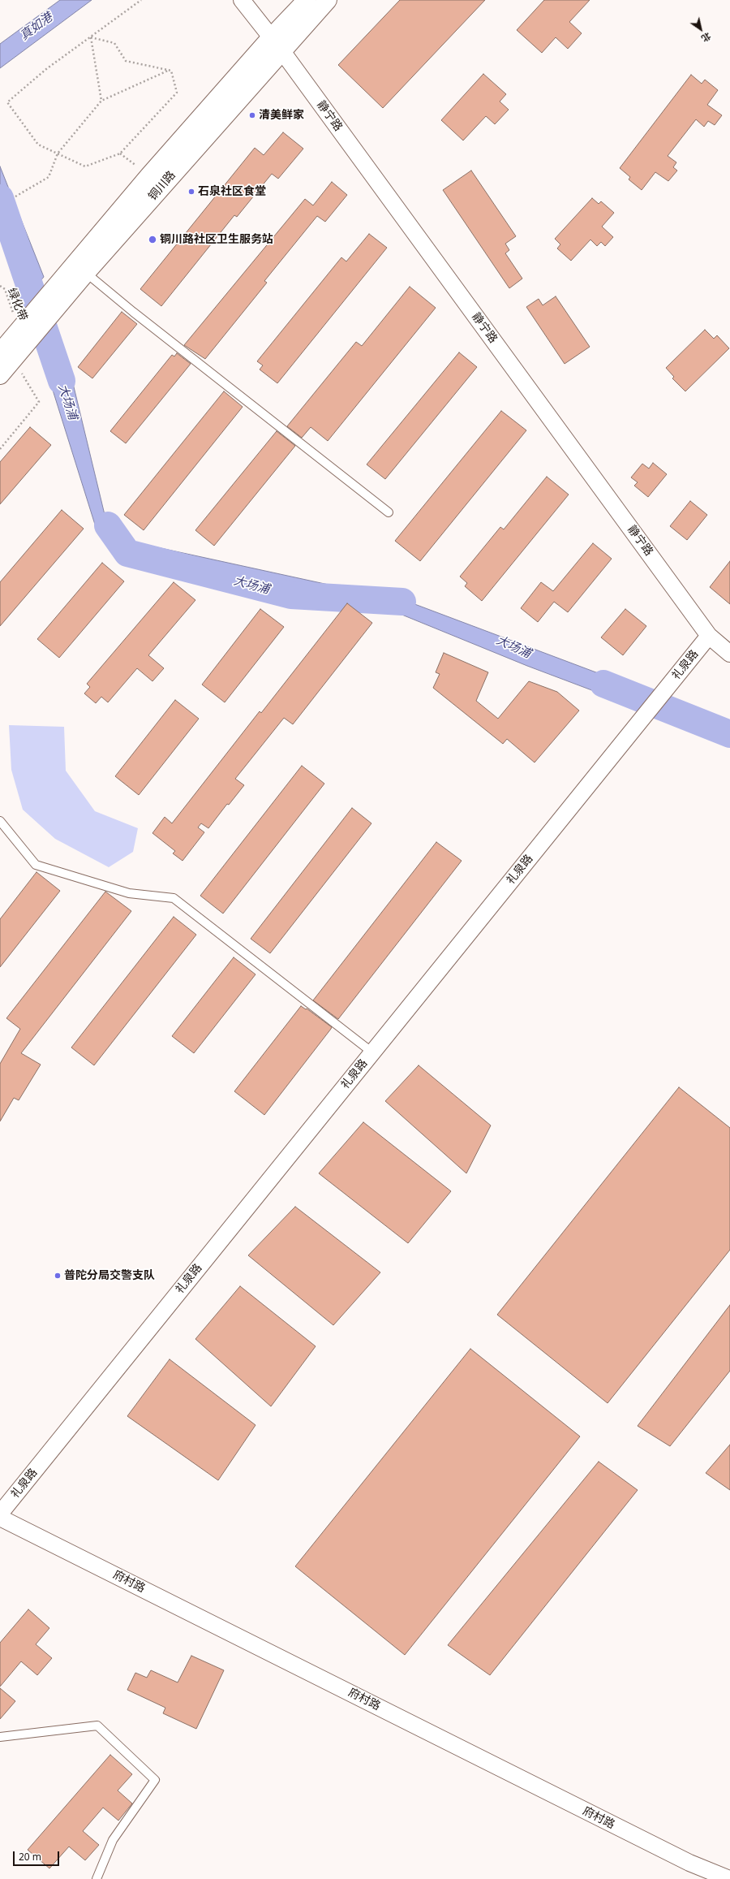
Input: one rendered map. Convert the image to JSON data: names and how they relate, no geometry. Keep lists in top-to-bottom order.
{
  "streets": {
    "main road": ["铜川路"],
    "street": ["静宁路", "礼泉路", "府村路"],
    "path": ["绿化带"]
  },
  "crossings": [
    ["静宁路", "铜川路"],
    ["静宁路", "礼泉路"],
    ["铜川路", "绿化带"]
  ],
  "water": ["真如港", "大场浦"],
  "places": [
    "清美鲜家",
    "石泉社区食堂",
    "铜川路社区卫生服务站",
    "普陀分局交警支队"
  ],
  "scale_bar": "20 m",
  "north": "bottom right"
}
